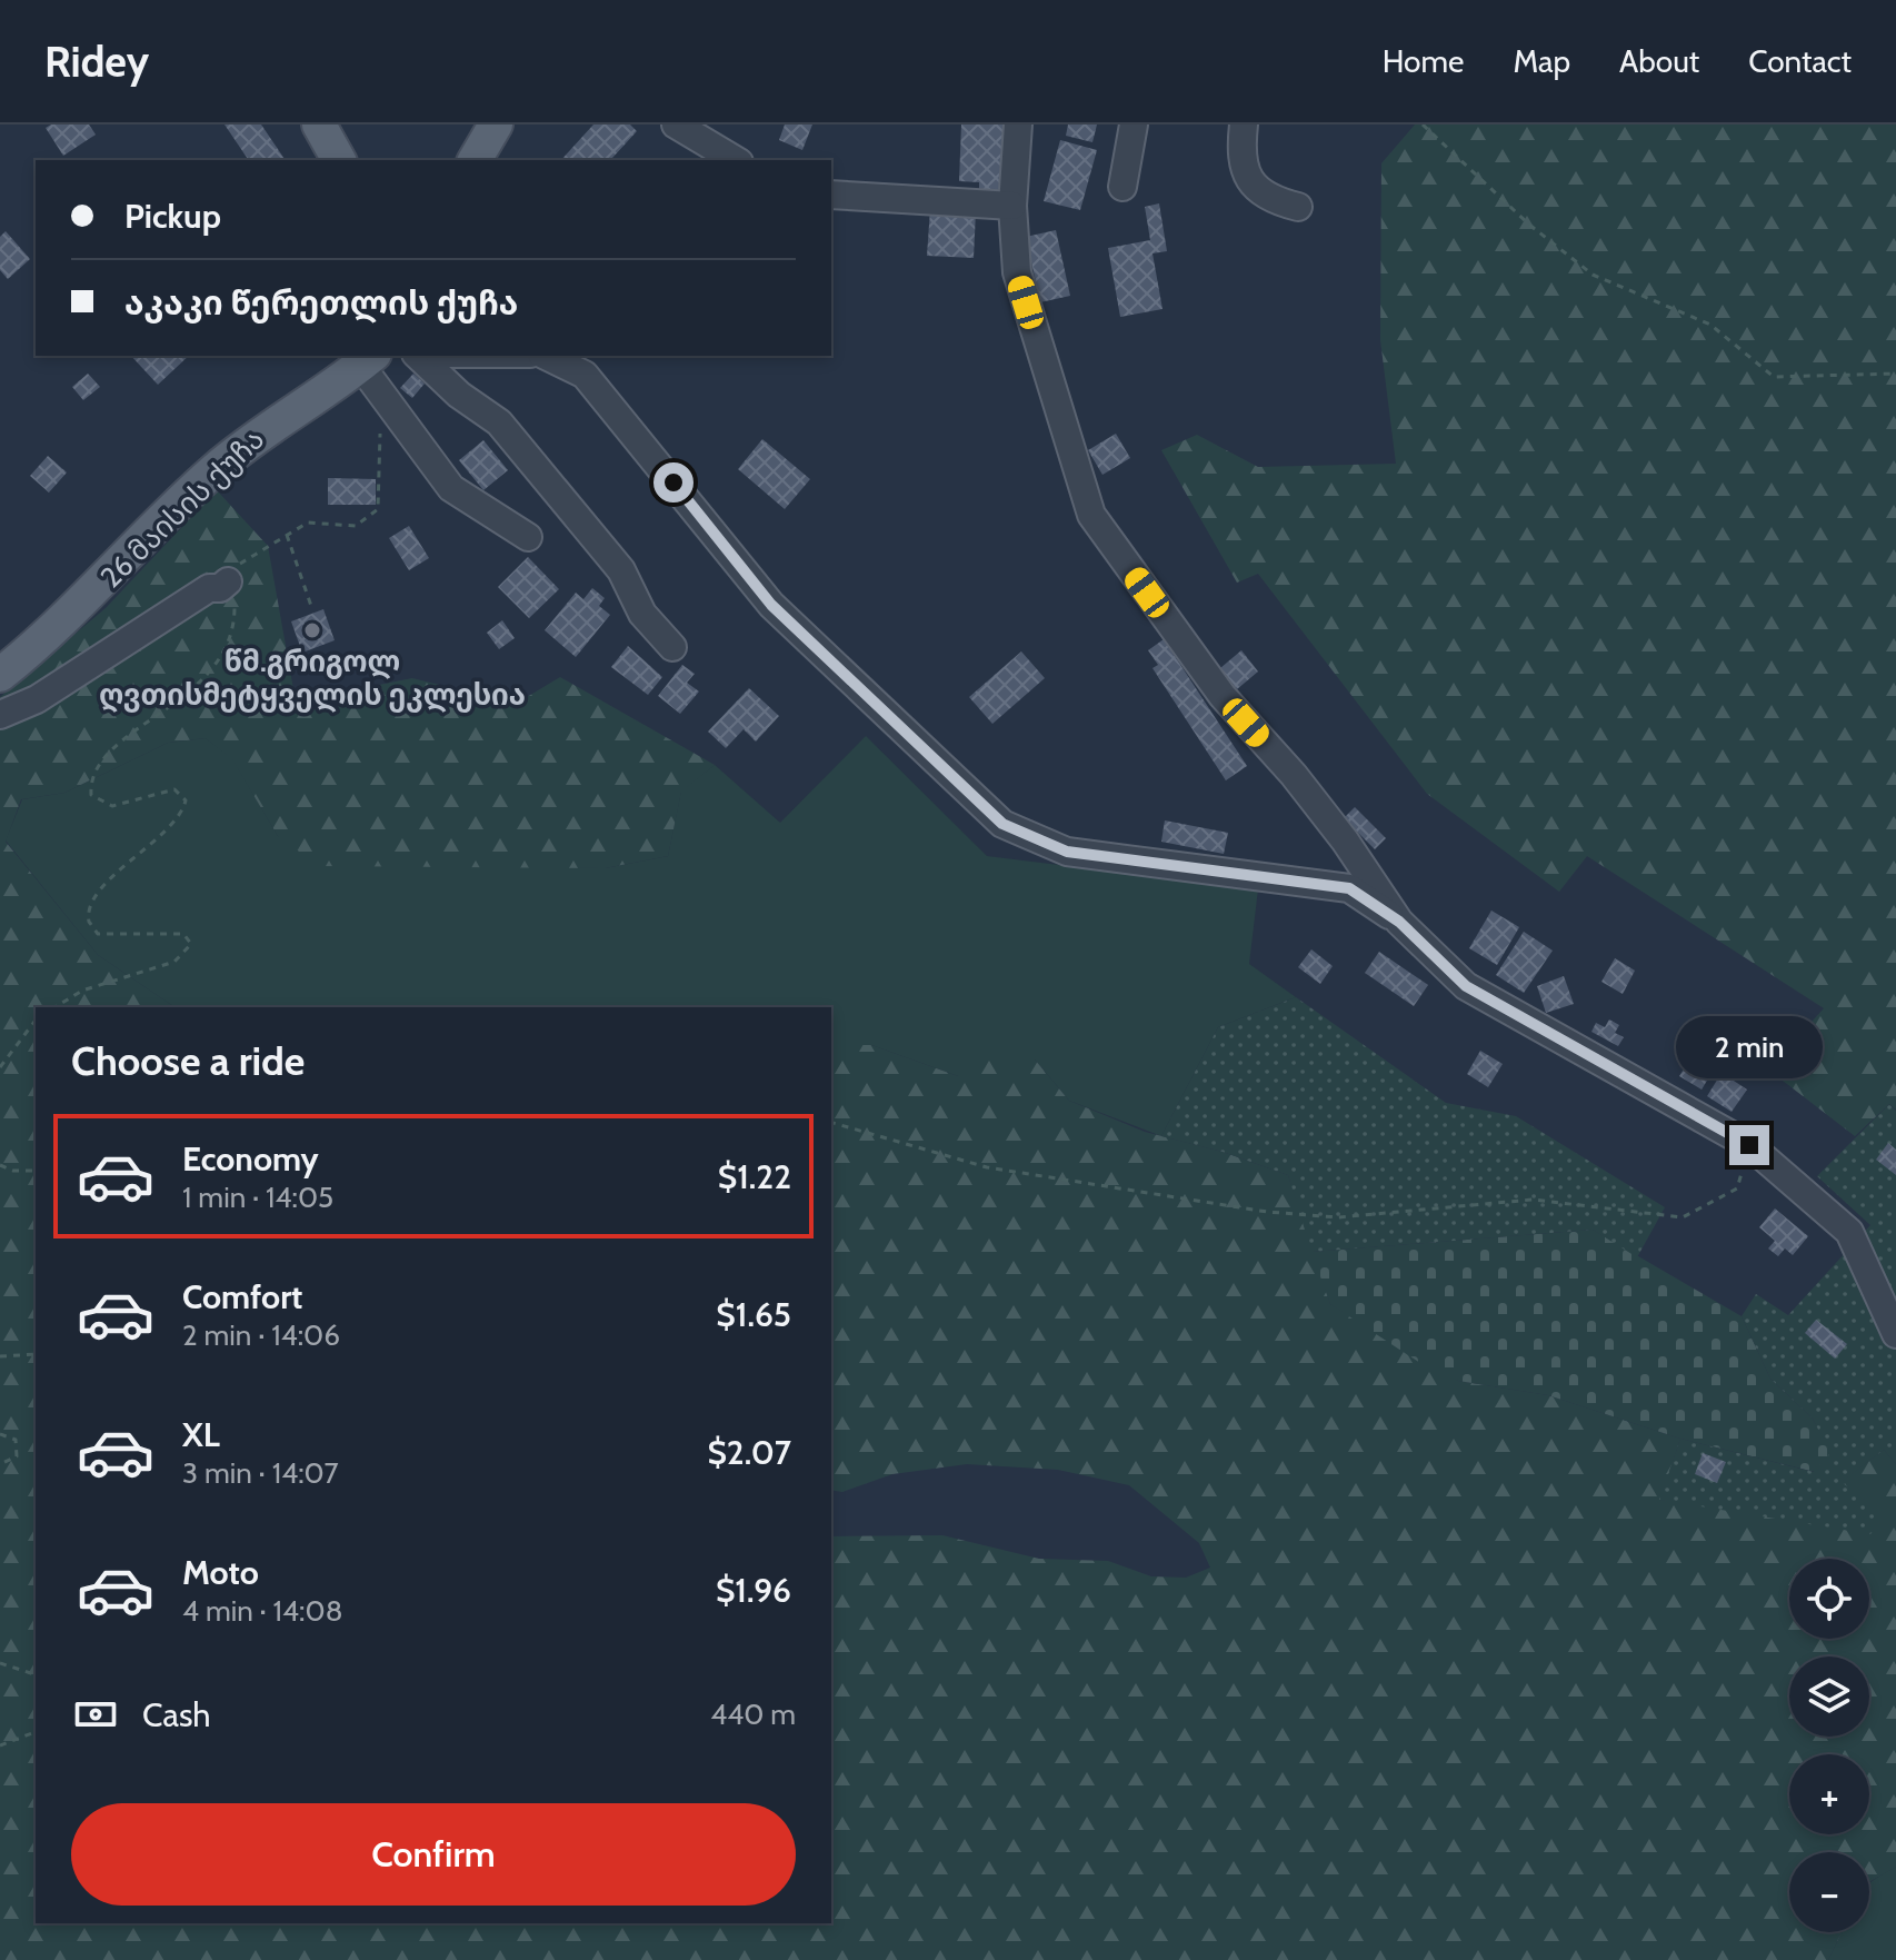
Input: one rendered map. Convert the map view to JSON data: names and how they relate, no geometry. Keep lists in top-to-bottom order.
{
  "streets": {
    "main road": ["26 მაისის ქუჩა"]
  },
  "places": ["წმ.გრიგოლ ღვთისმეტყველის ეკლესია"],
  "page": {
    "header": "Ridey",
    "nav": [
      "Home",
      "Map",
      "About",
      "Contact"
    ],
    "banner": ["Pickup", "აკაკი წერეთლის ქუჩა"],
    "heading": "Choose a ride",
    "bubble": "2 min",
    "list": [
      {
        "name": "Economy",
        "note": "1 min · 14:05",
        "value": "$1.22"
      },
      {
        "name": "Comfort",
        "note": "2 min · 14:06",
        "value": "$1.65"
      },
      {
        "name": "XL",
        "note": "3 min · 14:07",
        "value": "$2.07"
      },
      {
        "name": "Moto",
        "note": "4 min · 14:08",
        "value": "$1.96"
      }
    ],
    "map_buttons": ["+", "−"],
    "pay": ["Cash", "440 m"],
    "buttons": "Confirm"
  }
}
